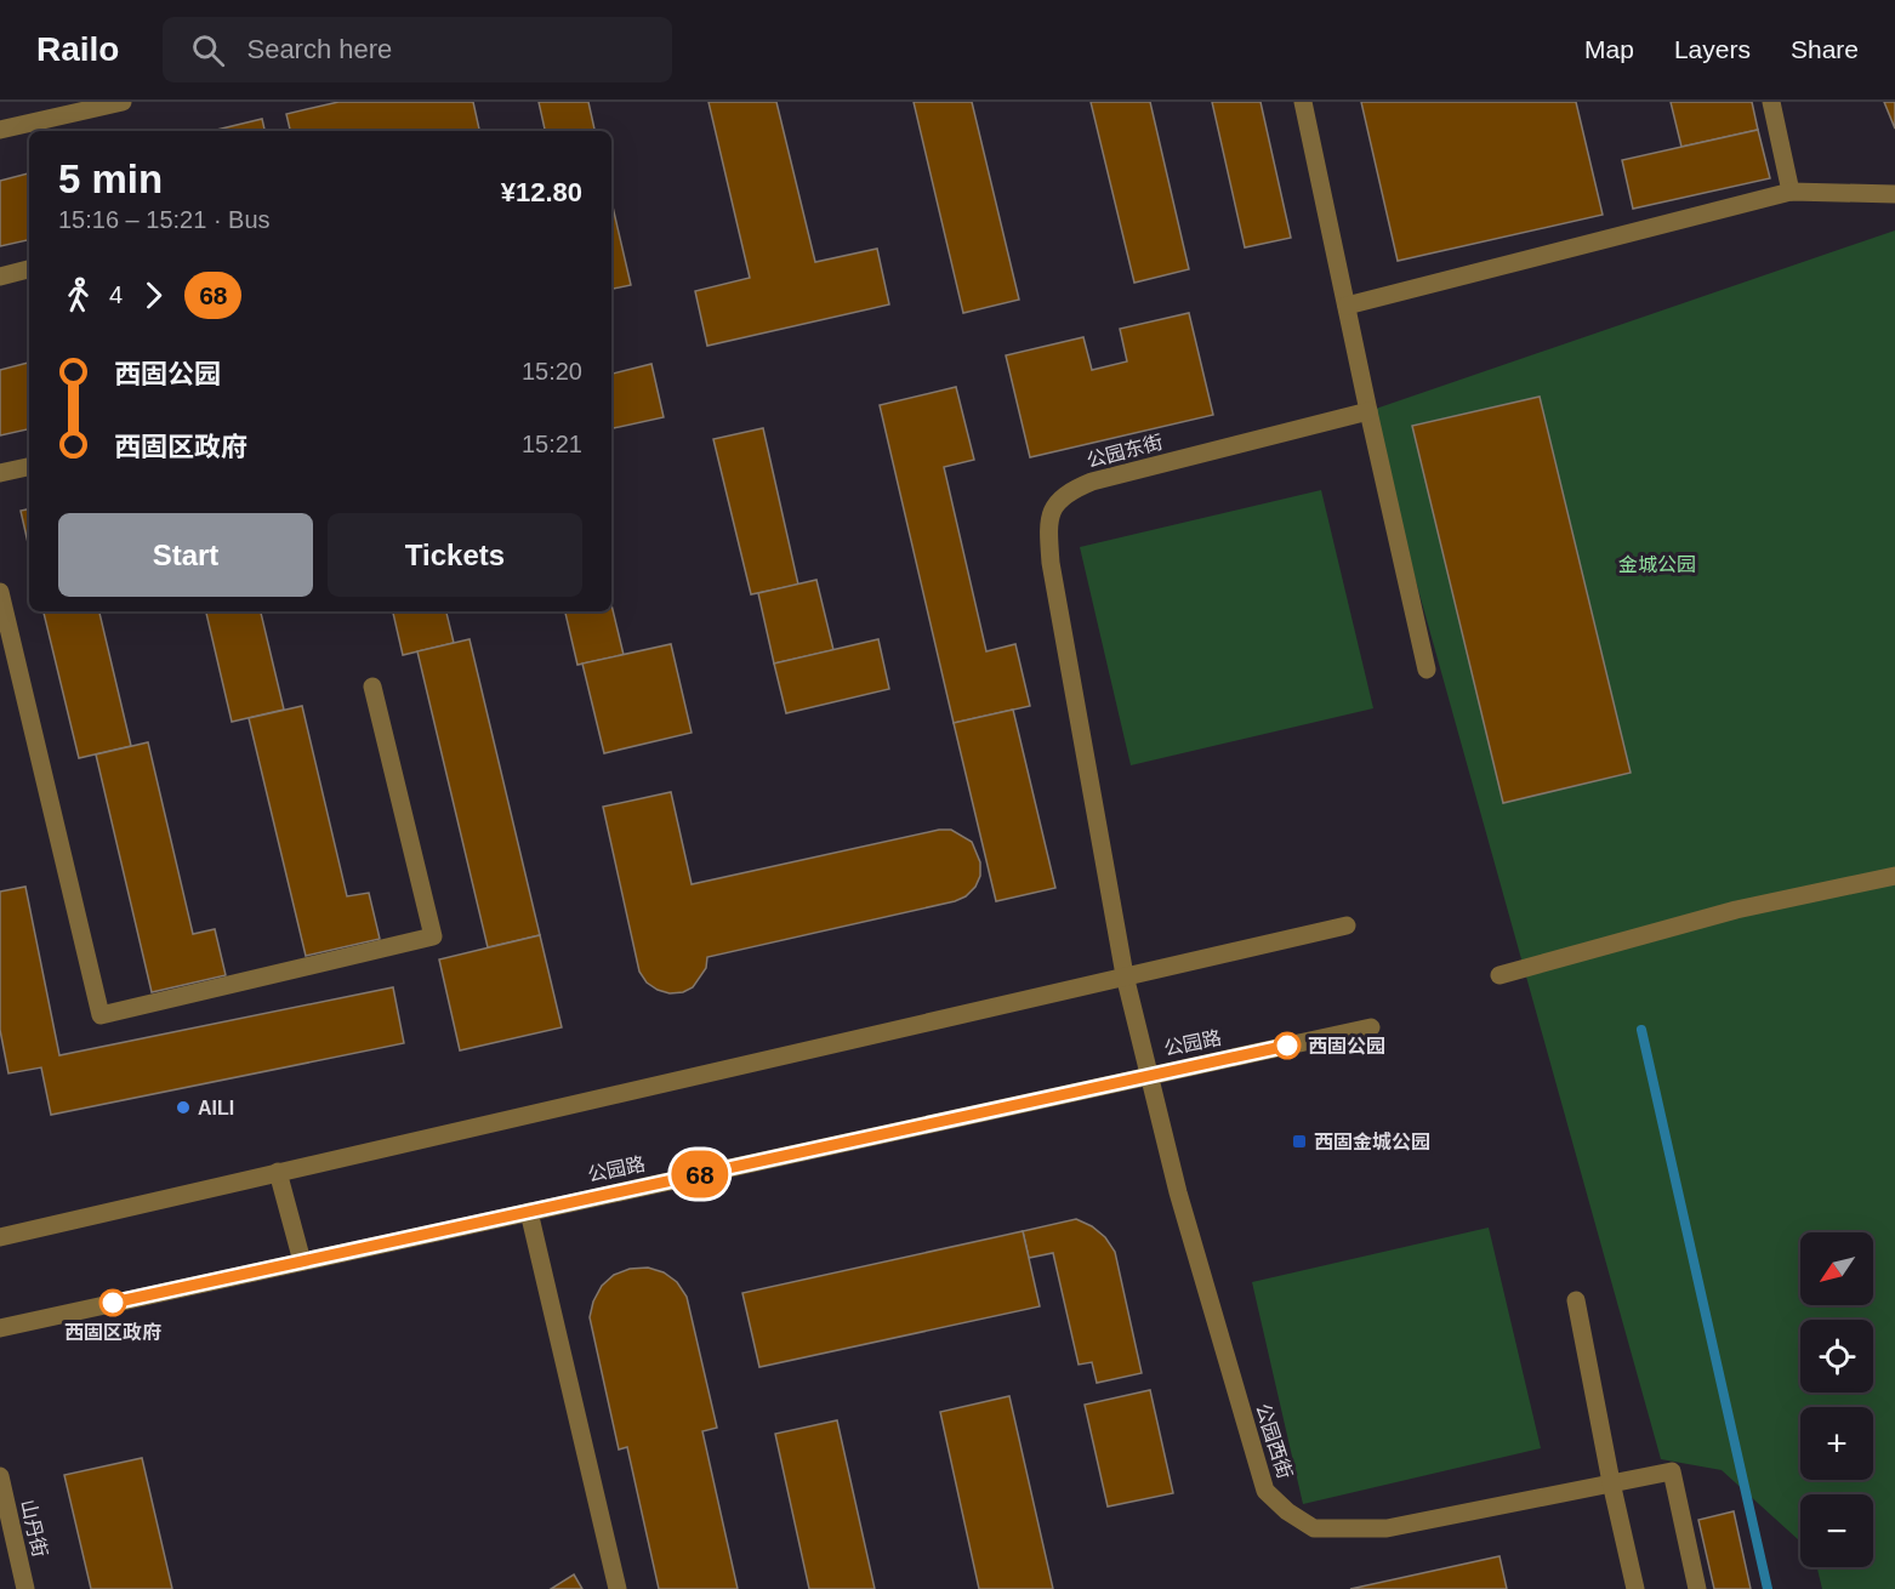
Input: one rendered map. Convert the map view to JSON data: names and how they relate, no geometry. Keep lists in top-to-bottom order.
{
  "streets": {
    "street": [
      "公园东街",
      "公园路",
      "公园西街",
      "山丹街"
    ]
  },
  "crossings": [
    ["公园东街", "公园西街"],
    ["公园路", "公园西街"]
  ],
  "parks": ["金城公园"],
  "places": {
    "other": ["西固公园", "AILI", "西固区政府"],
    "transit": ["西固金城公园"]
  },
  "lines": ["bus line 68"],
  "north": "bottom left",
  "page": {
    "header": "Railo",
    "search": "Search here",
    "nav": ["Map", "Layers", "Share"],
    "on_map": "68",
    "heading": ["5 min", "15:16 – 15:21 · Bus", "¥12.80"],
    "legs": ["4", "68"],
    "list": [
      {
        "name": "西固公园",
        "value": "15:20"
      },
      {
        "name": "西固区政府",
        "value": "15:21"
      }
    ],
    "buttons": ["Start", "Tickets"],
    "map_buttons": ["+", "−"]
  }
}
